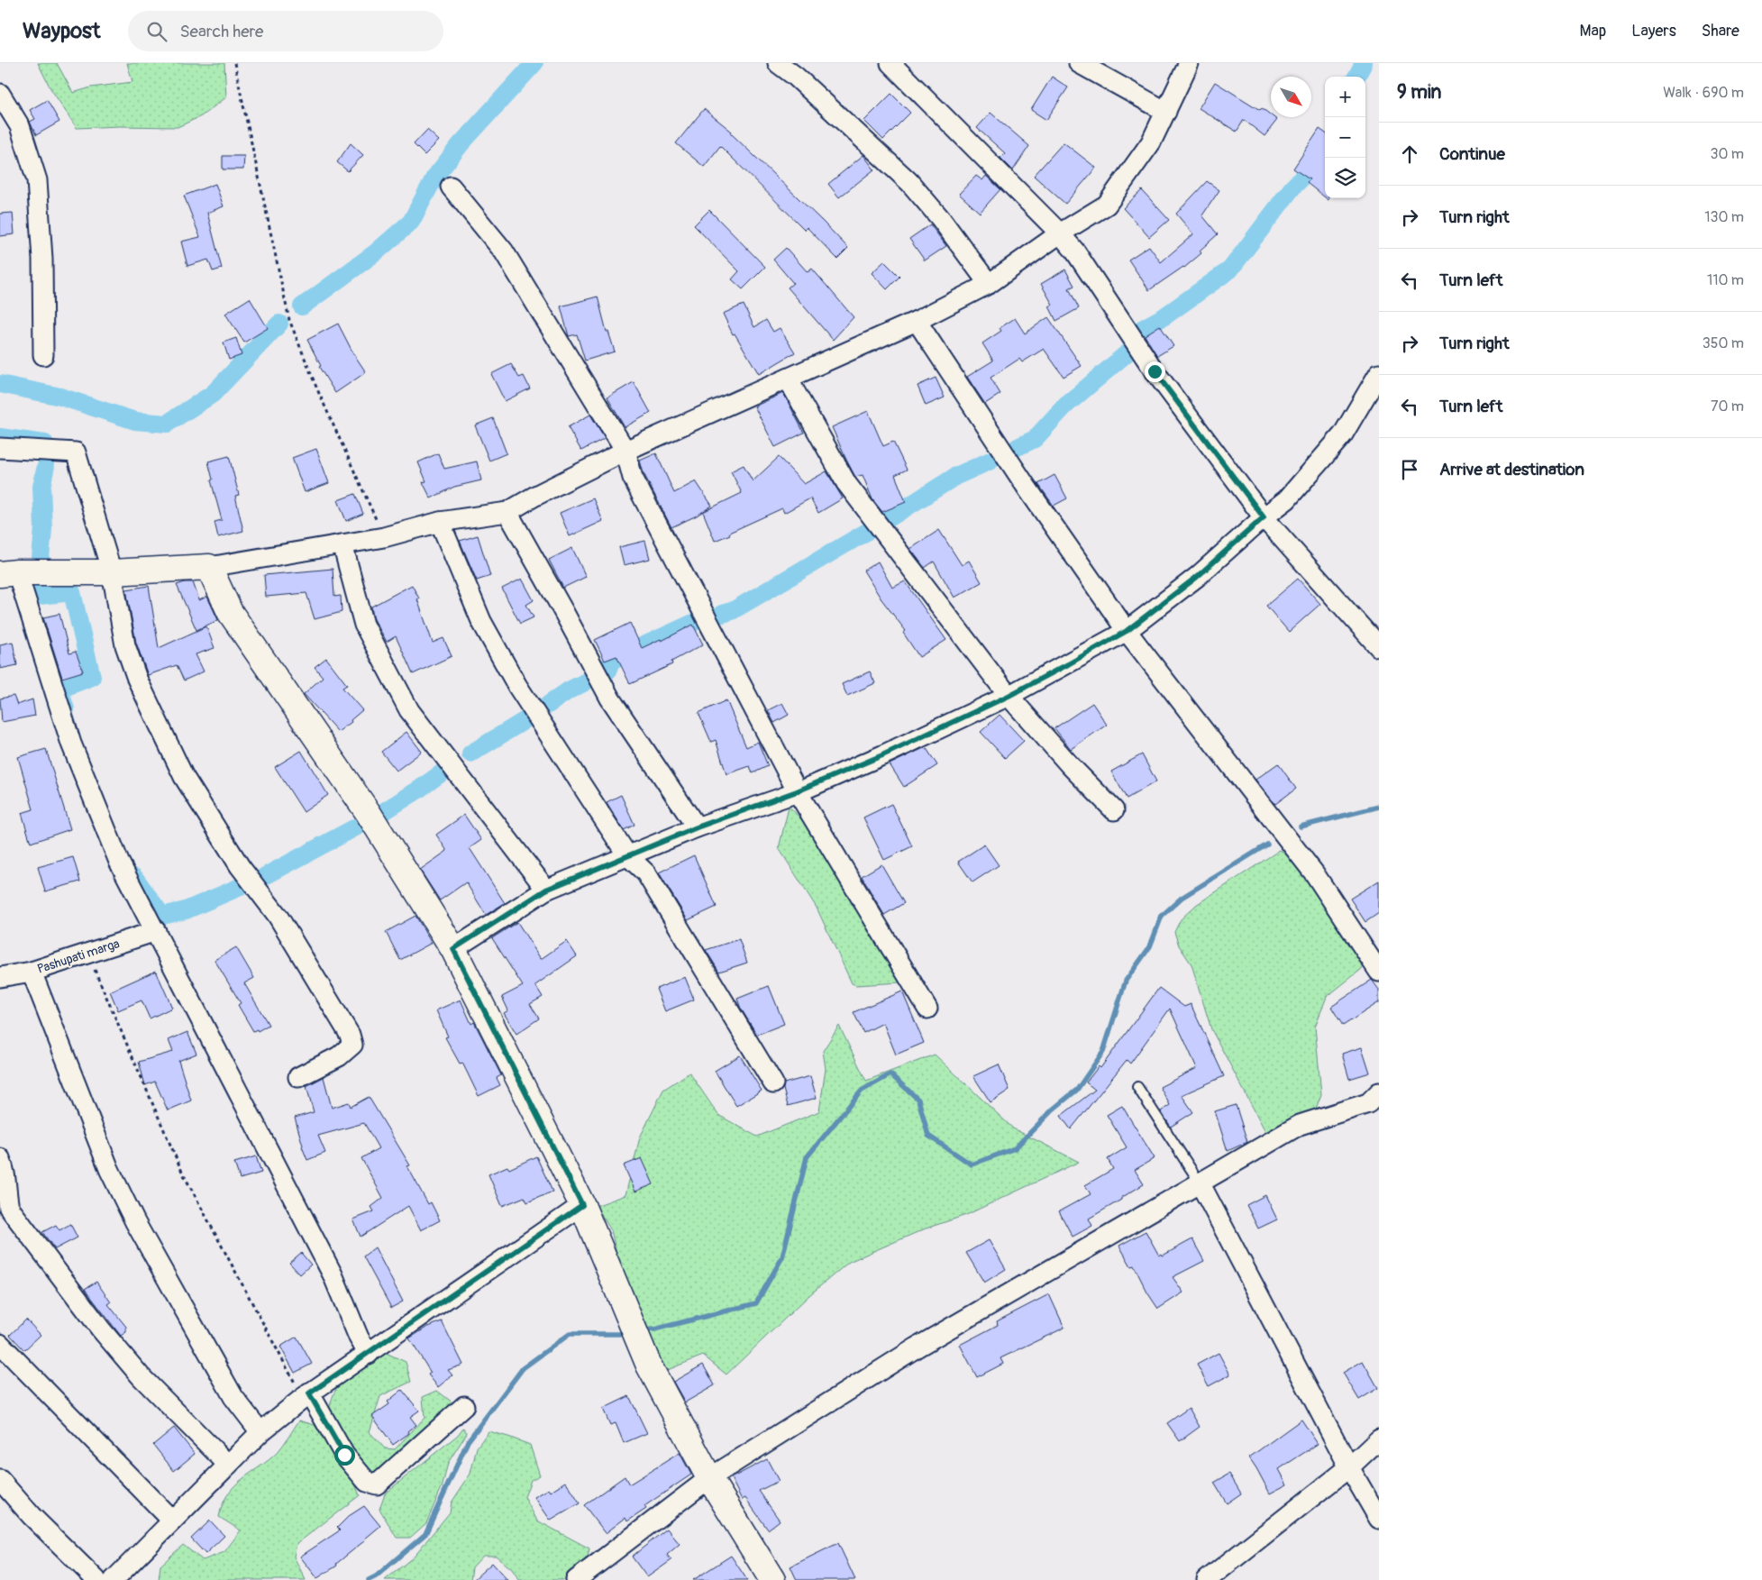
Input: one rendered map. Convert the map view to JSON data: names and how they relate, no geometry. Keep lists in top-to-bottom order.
{
  "streets": {
    "street": ["Pashupati marga"]
  },
  "north": "bottom right",
  "page": {
    "header": "Waypost",
    "search": "Search here",
    "nav": ["Map", "Layers", "Share"],
    "heading": ["9 min", "Walk · 690 m"],
    "map_buttons": ["+", "−"],
    "list": [
      ["Continue", "30 m"],
      ["Turn right", "130 m"],
      ["Turn left", "110 m"],
      ["Turn right", "350 m"],
      ["Turn left", "70 m"],
      "Arrive at destination"
    ]
  }
}
